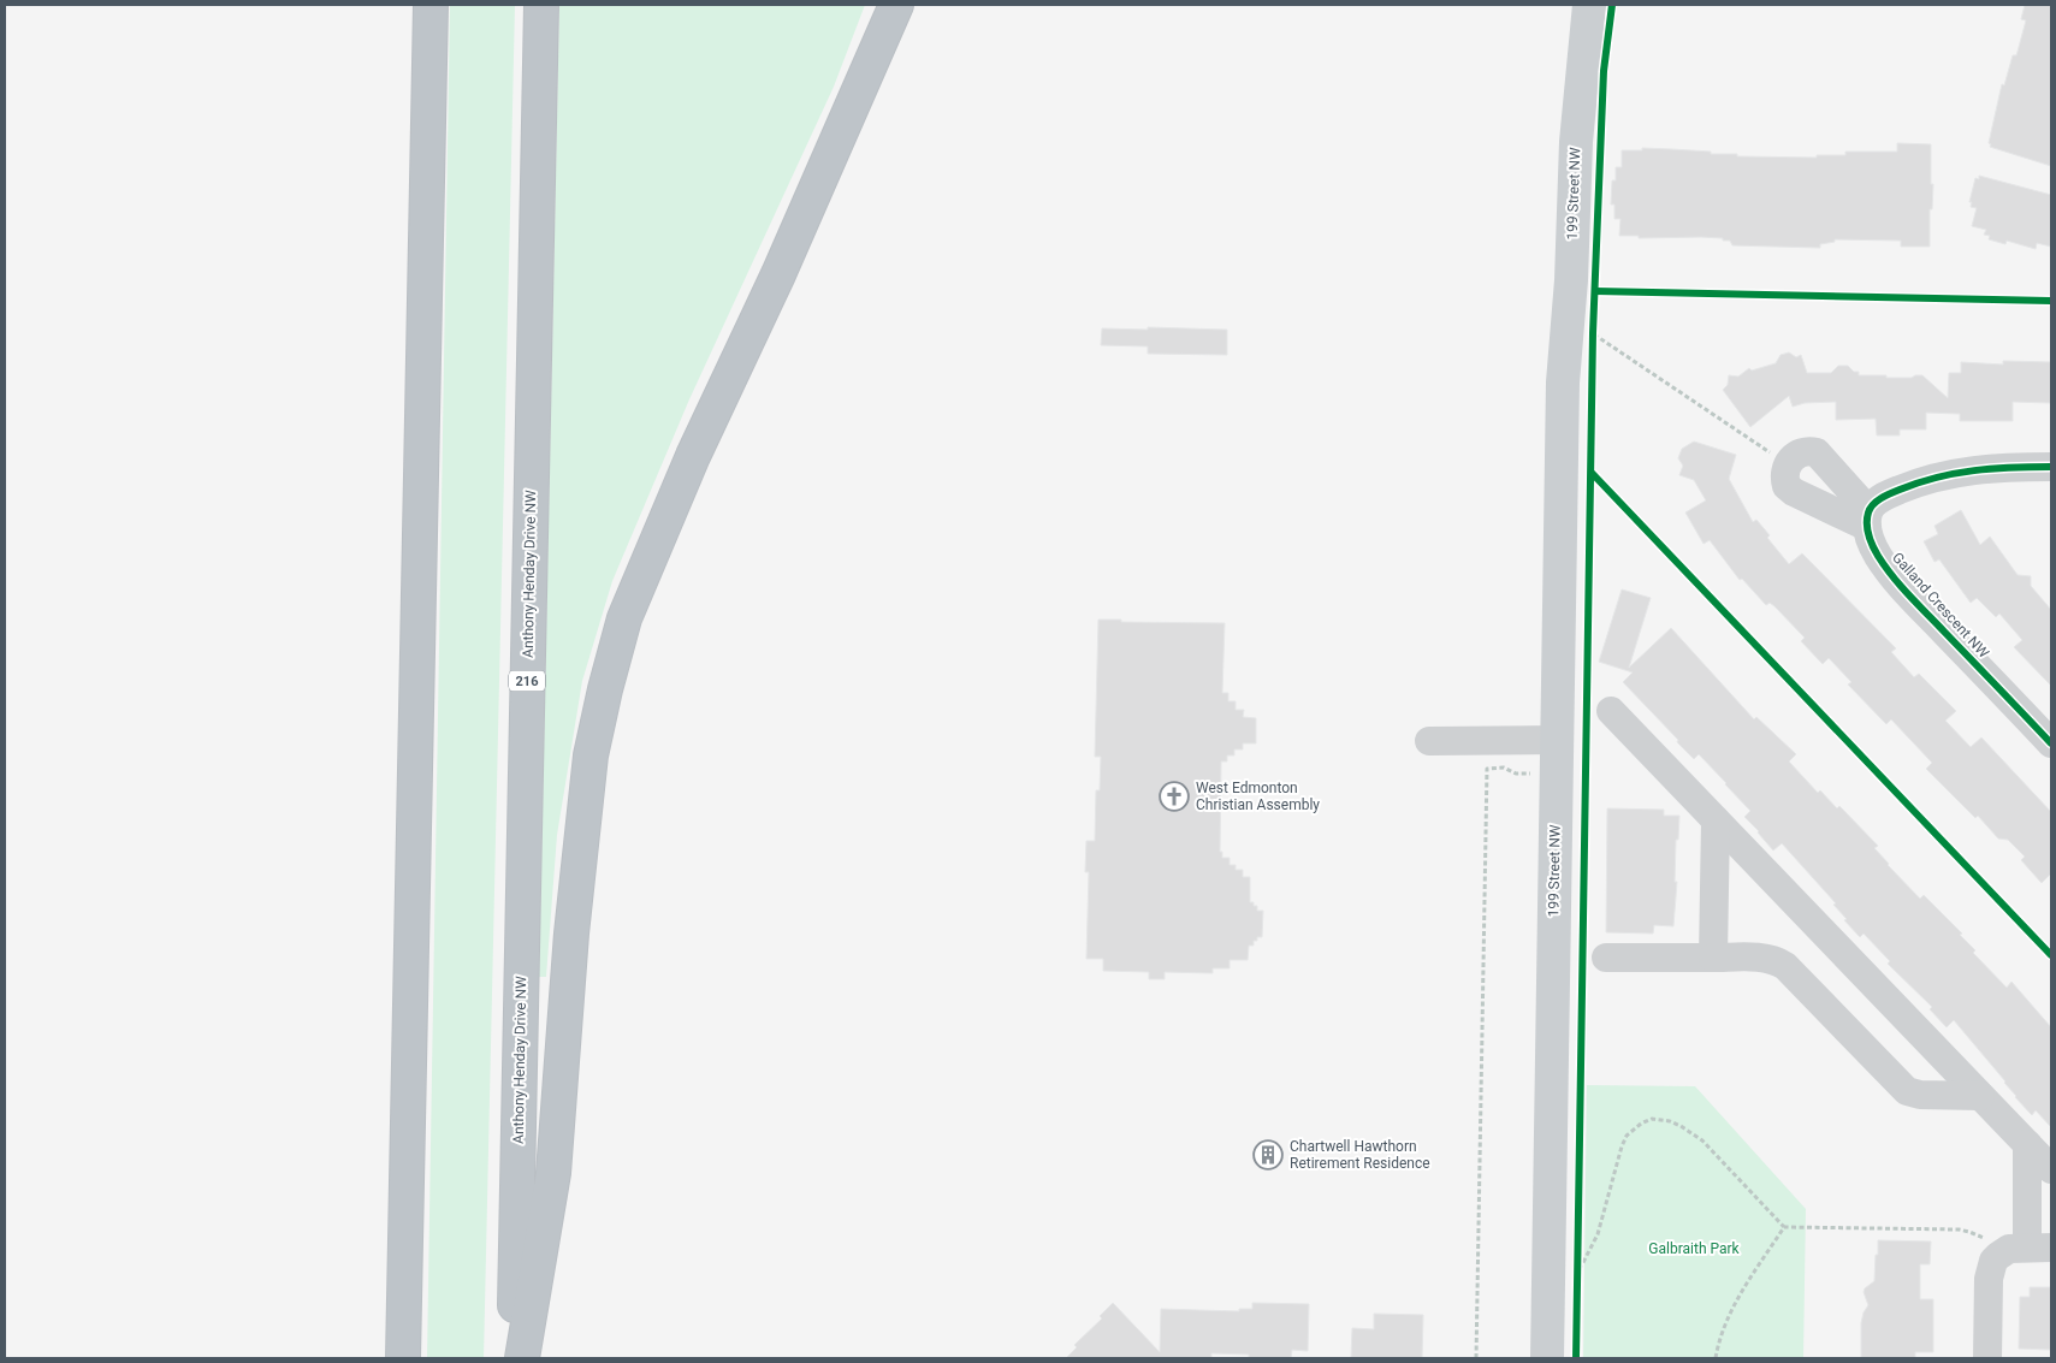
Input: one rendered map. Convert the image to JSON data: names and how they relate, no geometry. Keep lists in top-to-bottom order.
{
  "streets": {
    "highway": ["Anthony Henday Drive NW", "216"],
    "main road": ["199 Street NW"],
    "street": ["Galland Crescent NW"]
  },
  "parks": ["Galbraith Park"],
  "places": {
    "church": ["West Edmonton Christian Assembly"],
    "building": ["Chartwell Hawthorn Retirement Residence"]
  }
}
